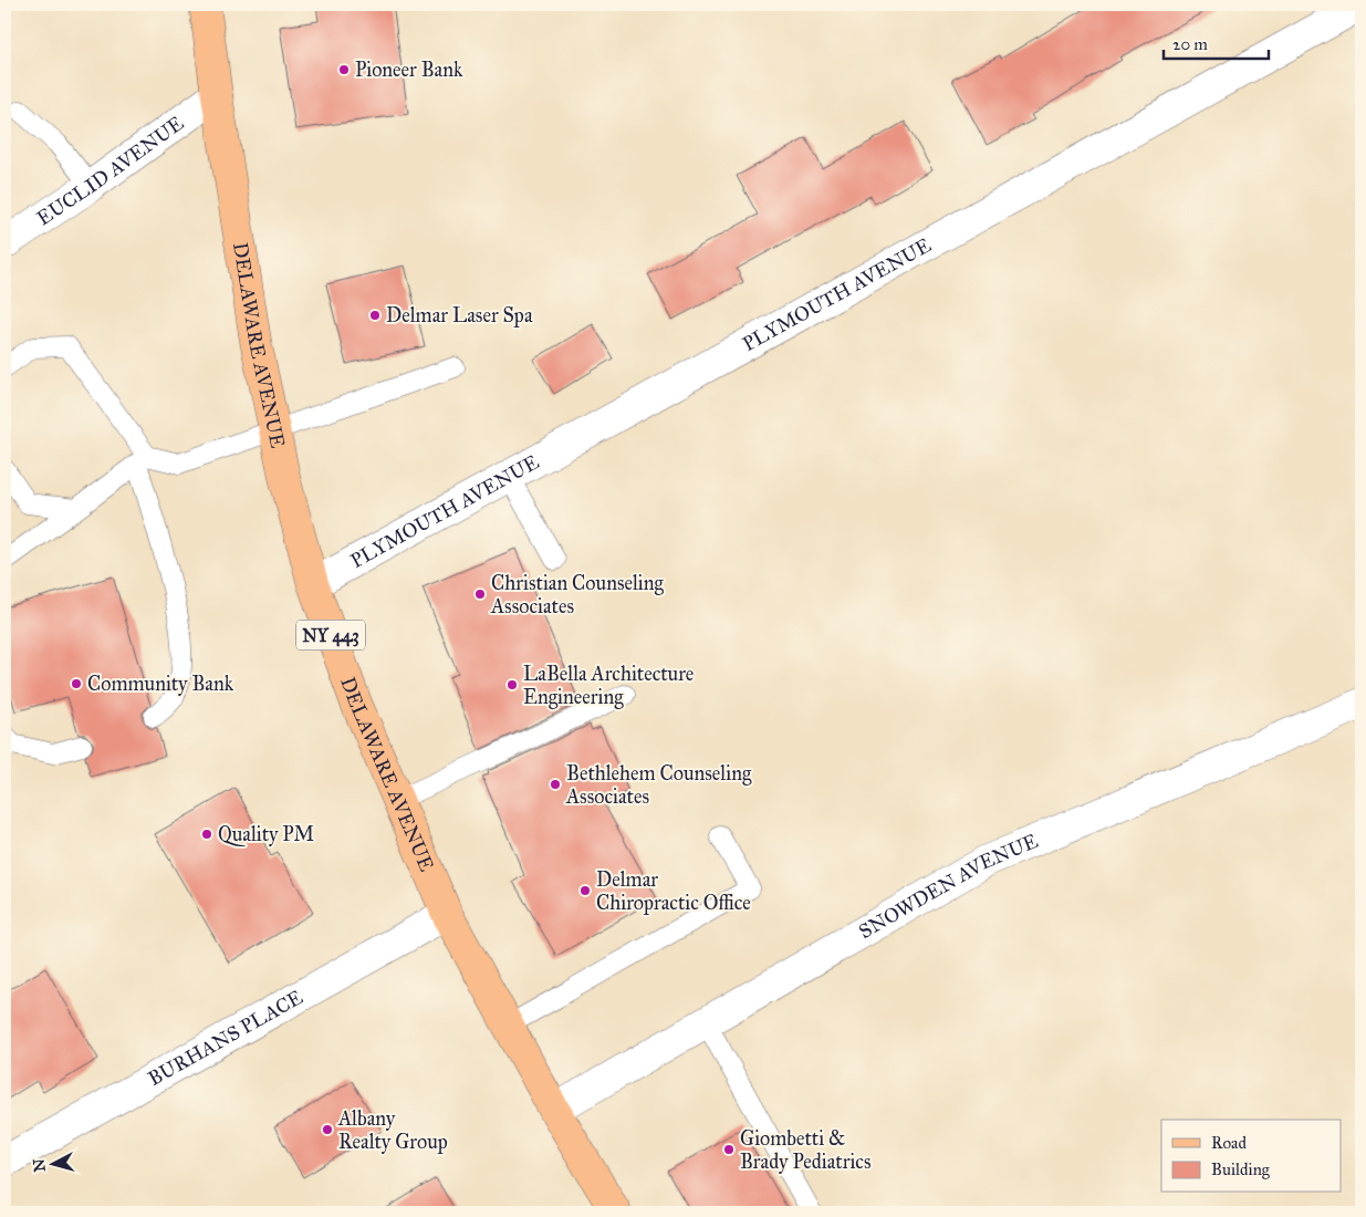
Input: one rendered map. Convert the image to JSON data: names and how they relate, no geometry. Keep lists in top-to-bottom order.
{
  "streets": {
    "main road": ["DELAWARE AVENUE", "NY 443"],
    "street": [
      "EUCLID AVENUE",
      "PLYMOUTH AVENUE",
      "SNOWDEN AVENUE",
      "BURHANS PLACE"
    ]
  },
  "crossings": [
    ["EUCLID AVENUE", "DELAWARE AVENUE"],
    ["PLYMOUTH AVENUE", "DELAWARE AVENUE"],
    ["DELAWARE AVENUE", "SNOWDEN AVENUE"],
    ["DELAWARE AVENUE", "BURHANS PLACE"]
  ],
  "places": [
    "Pioneer Bank",
    "Delmar Laser Spa",
    "Christian Counseling Associates",
    "Community Bank",
    "LaBella Architecture Engineering",
    "Bethlehem Counseling Associates",
    "Quality PM",
    "Delmar Chiropractic Office",
    "Albany Realty Group",
    "Giombetti & Brady Pediatrics"
  ],
  "legend": ["Road", "Building"],
  "scale_bar": "20 m",
  "north": "left"
}
